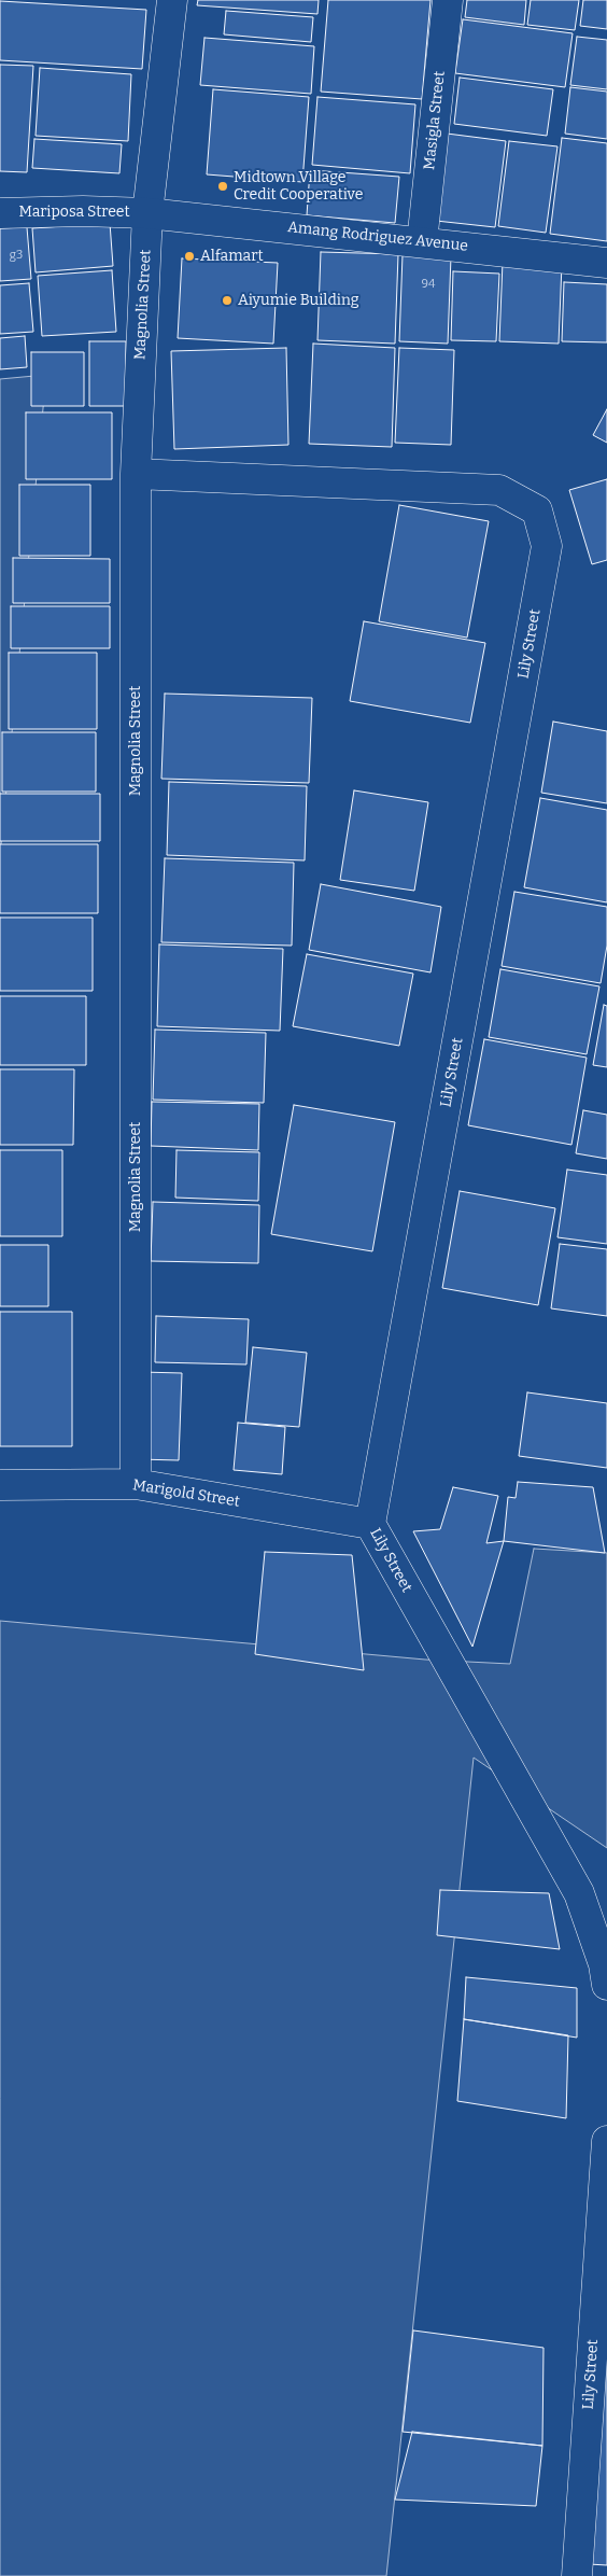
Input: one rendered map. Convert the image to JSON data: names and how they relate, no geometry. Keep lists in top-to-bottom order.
{
  "streets": {
    "street": [
      "Masigla Street",
      "Mariposa Street",
      "Amang Rodriguez Avenue",
      "Magnolia Street",
      "Lily Street",
      "Marigold Street"
    ]
  },
  "crossings": [
    ["Masigla Street", "Amang Rodriguez Avenue"],
    ["Mariposa Street", "Amang Rodriguez Avenue"],
    ["Mariposa Street", "Magnolia Street"],
    ["Amang Rodriguez Avenue", "Magnolia Street"],
    ["Magnolia Street", "Lily Street"],
    ["Magnolia Street", "Marigold Street"],
    ["Lily Street", "Marigold Street"]
  ],
  "places": ["Midtown Village Credit Cooperative", "Alfamart", "Aiyumie Building"],
  "house_numbers": ["g3", "94"]
}
